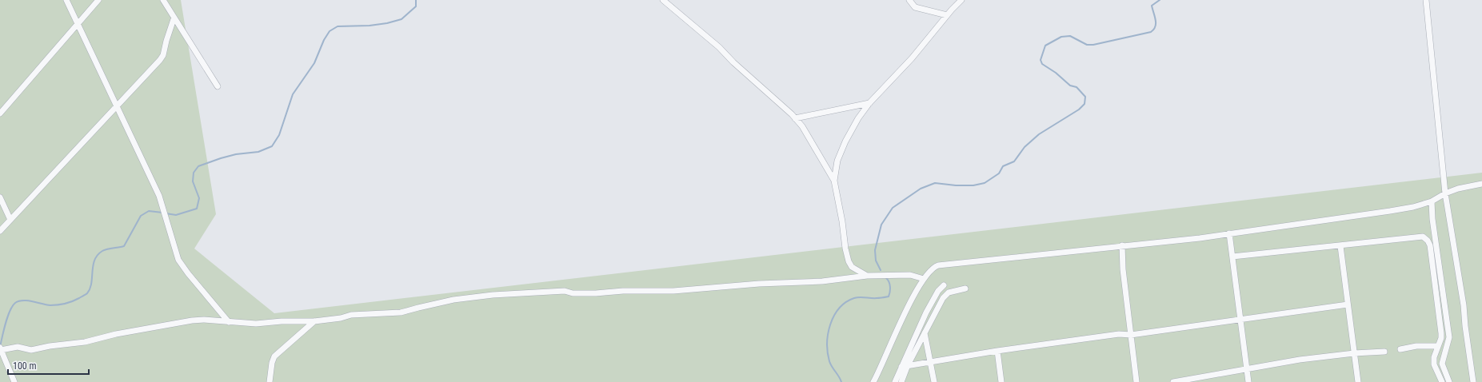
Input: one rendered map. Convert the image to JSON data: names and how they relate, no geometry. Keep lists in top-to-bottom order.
{
  "scale_bar": "100 m"
}
